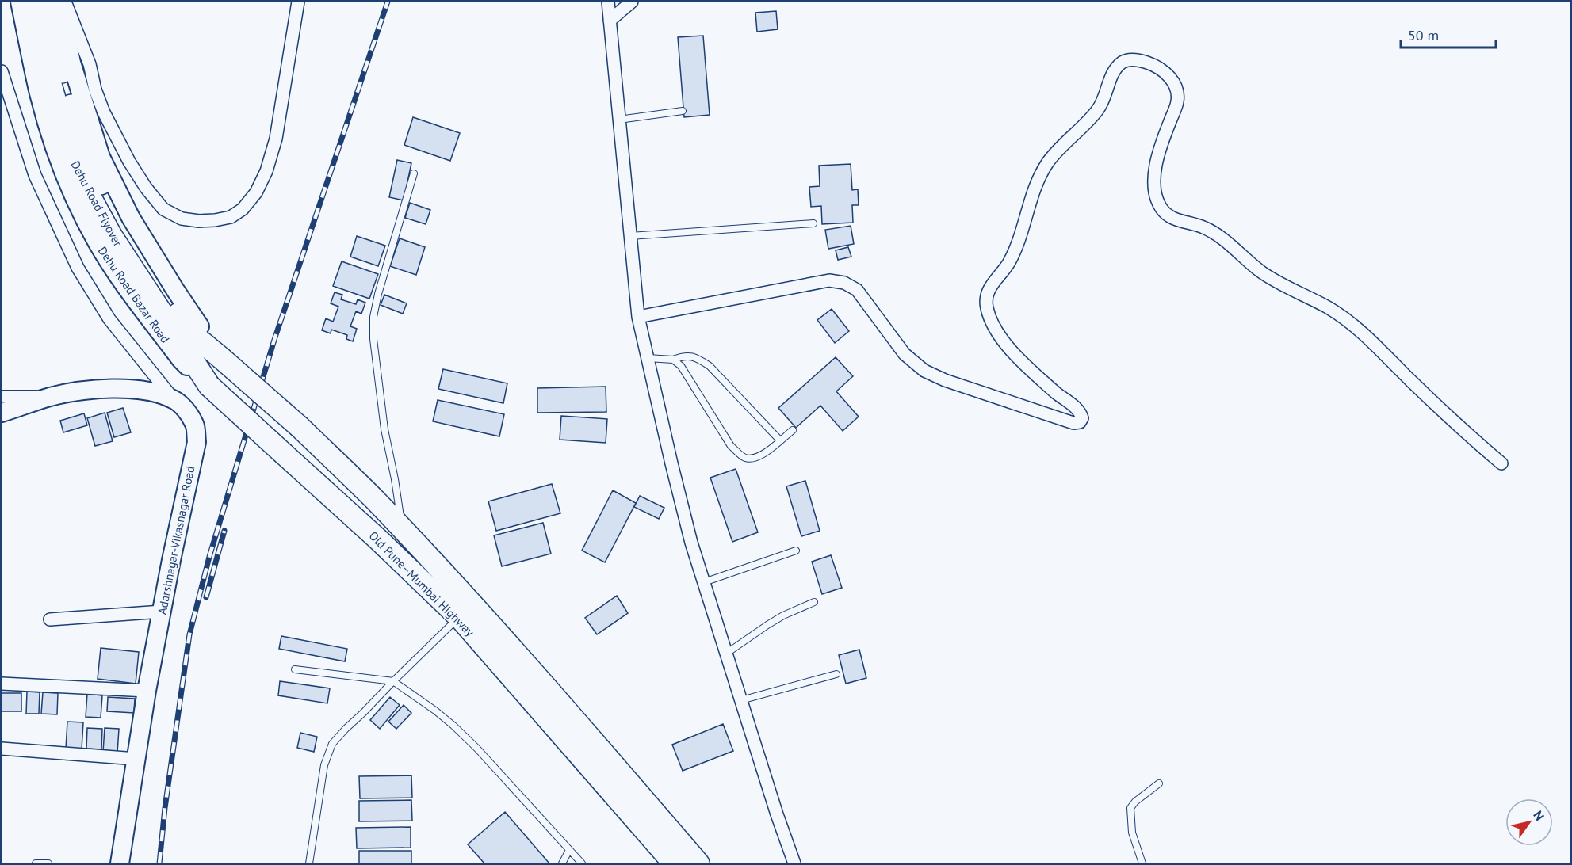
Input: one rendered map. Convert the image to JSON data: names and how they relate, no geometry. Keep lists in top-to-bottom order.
{
  "streets": {
    "highway": ["Dehu Road Flyover", "Old Pune–Mumbai Highway"],
    "main road": ["Dehu Road Bazar Road", "Adarshnagar-Vikasnagar Road"]
  },
  "crossings": [
    ["Dehu Road Flyover", "Dehu Road Bazar Road"],
    ["Dehu Road Flyover", "Old Pune–Mumbai Highway"],
    ["Dehu Road Bazar Road", "Old Pune–Mumbai Highway"]
  ],
  "scale_bar": "50 m",
  "north": "top right"
}
